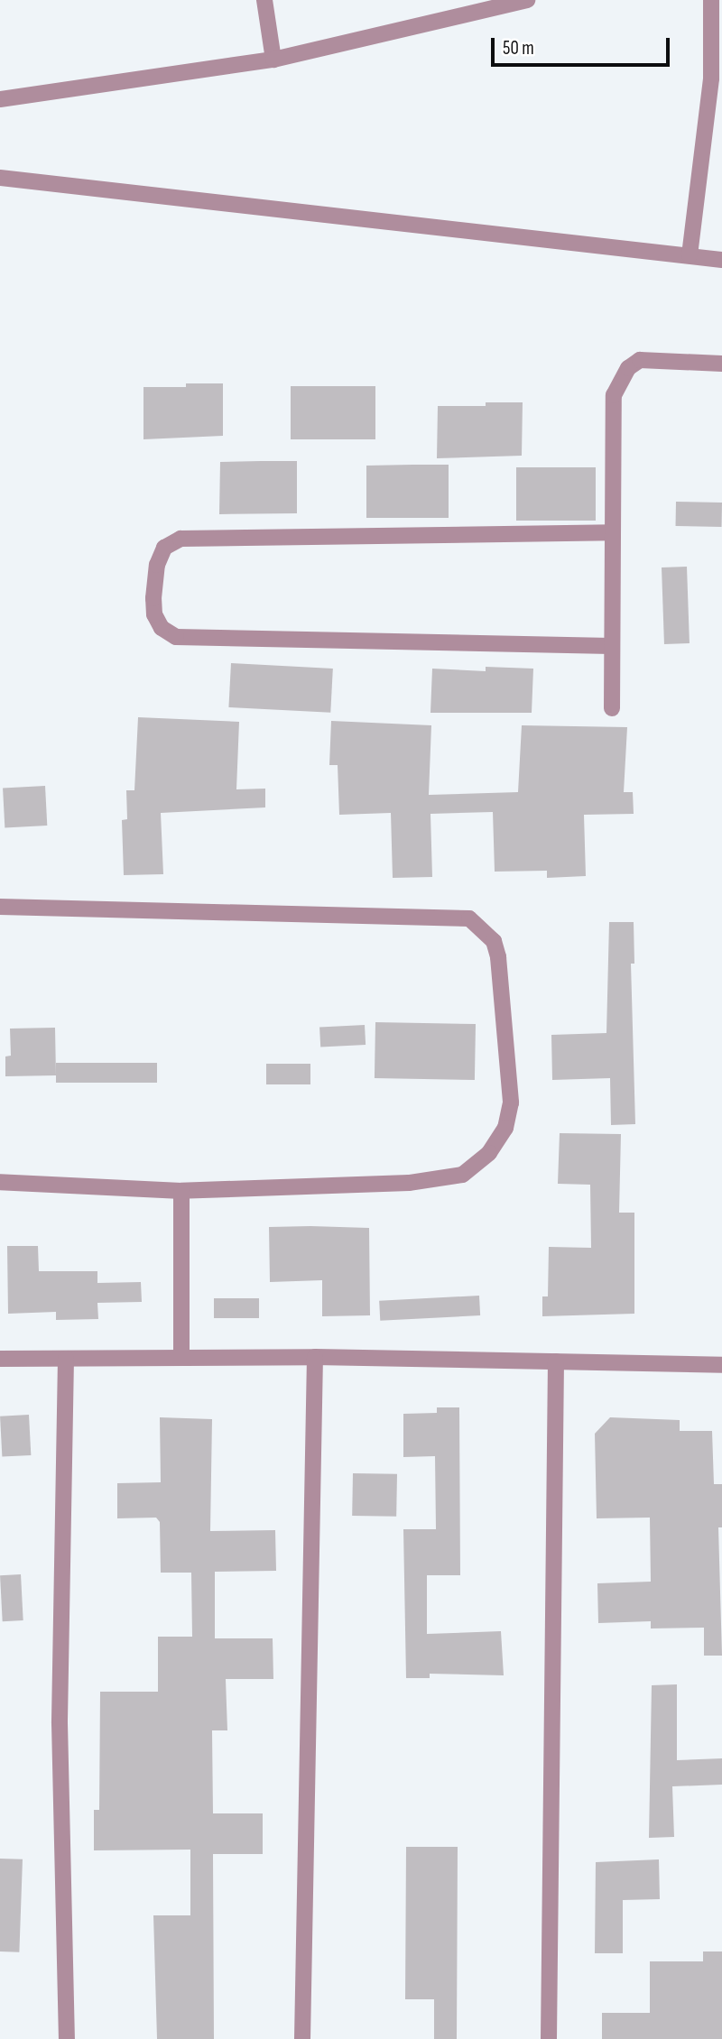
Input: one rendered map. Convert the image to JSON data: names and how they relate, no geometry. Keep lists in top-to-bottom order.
{
  "scale_bar": "50 m"
}
